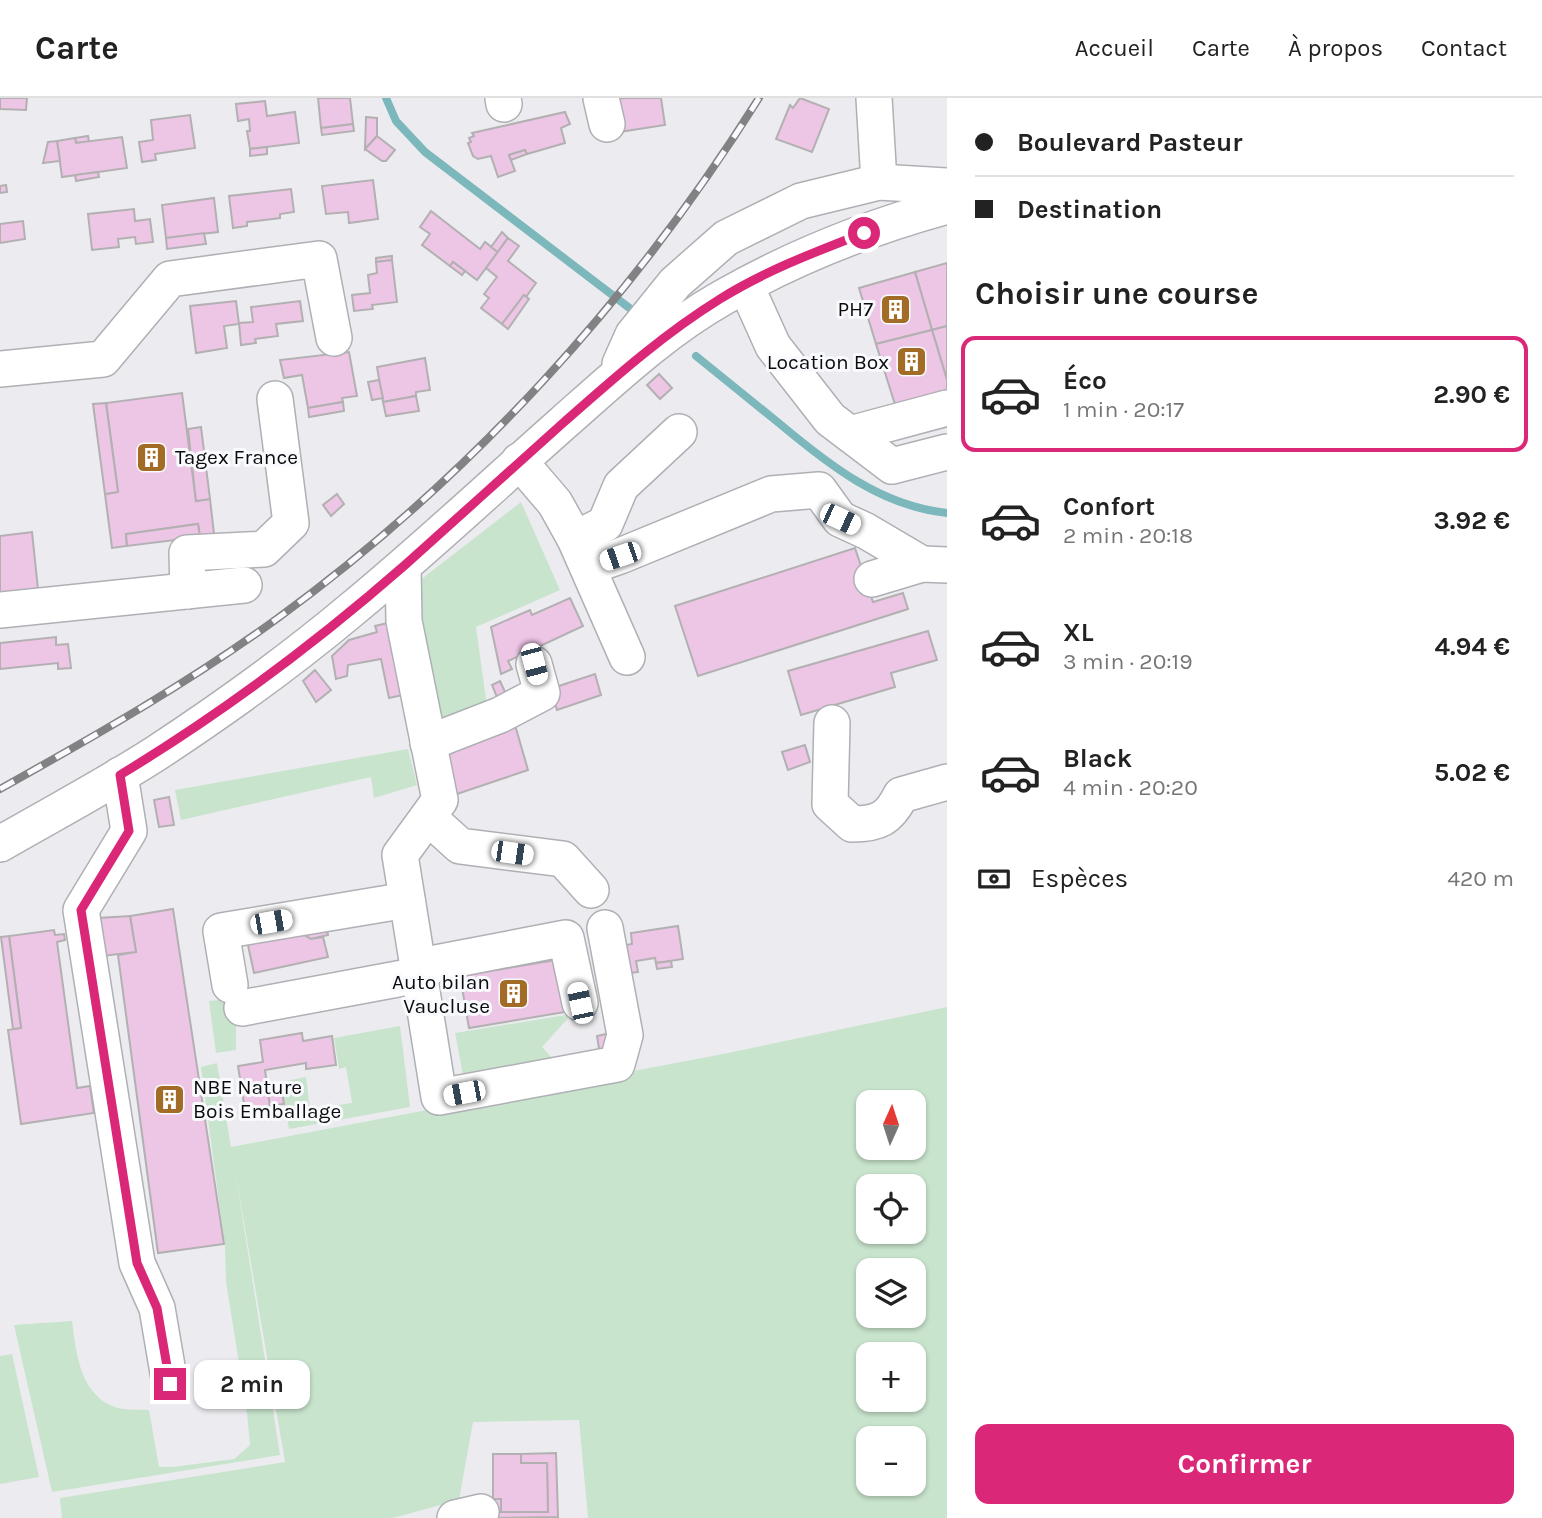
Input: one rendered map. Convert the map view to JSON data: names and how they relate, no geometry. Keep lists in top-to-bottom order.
{
  "places": {
    "building": [
      "PH7",
      "Location Box",
      "Tagex France",
      "Auto bilan Vaucluse",
      "NBE Nature Bois Emballage"
    ]
  },
  "north": "top",
  "page": {
    "header": "Carte",
    "nav": [
      "Accueil",
      "Carte",
      "À propos",
      "Contact"
    ],
    "banner": ["Boulevard Pasteur", "Destination"],
    "heading": "Choisir une course",
    "list": [
      {
        "name": "Éco",
        "note": "1 min · 20:17",
        "value": "2.90 €"
      },
      {
        "name": "Confort",
        "note": "2 min · 20:18",
        "value": "3.92 €"
      },
      {
        "name": "XL",
        "note": "3 min · 20:19",
        "value": "4.94 €"
      },
      {
        "name": "Black",
        "note": "4 min · 20:20",
        "value": "5.02 €"
      }
    ],
    "pay": ["Espèces", "420 m"],
    "map_buttons": ["+", "−"],
    "bubble": "2 min",
    "buttons": "Confirmer"
  }
}
